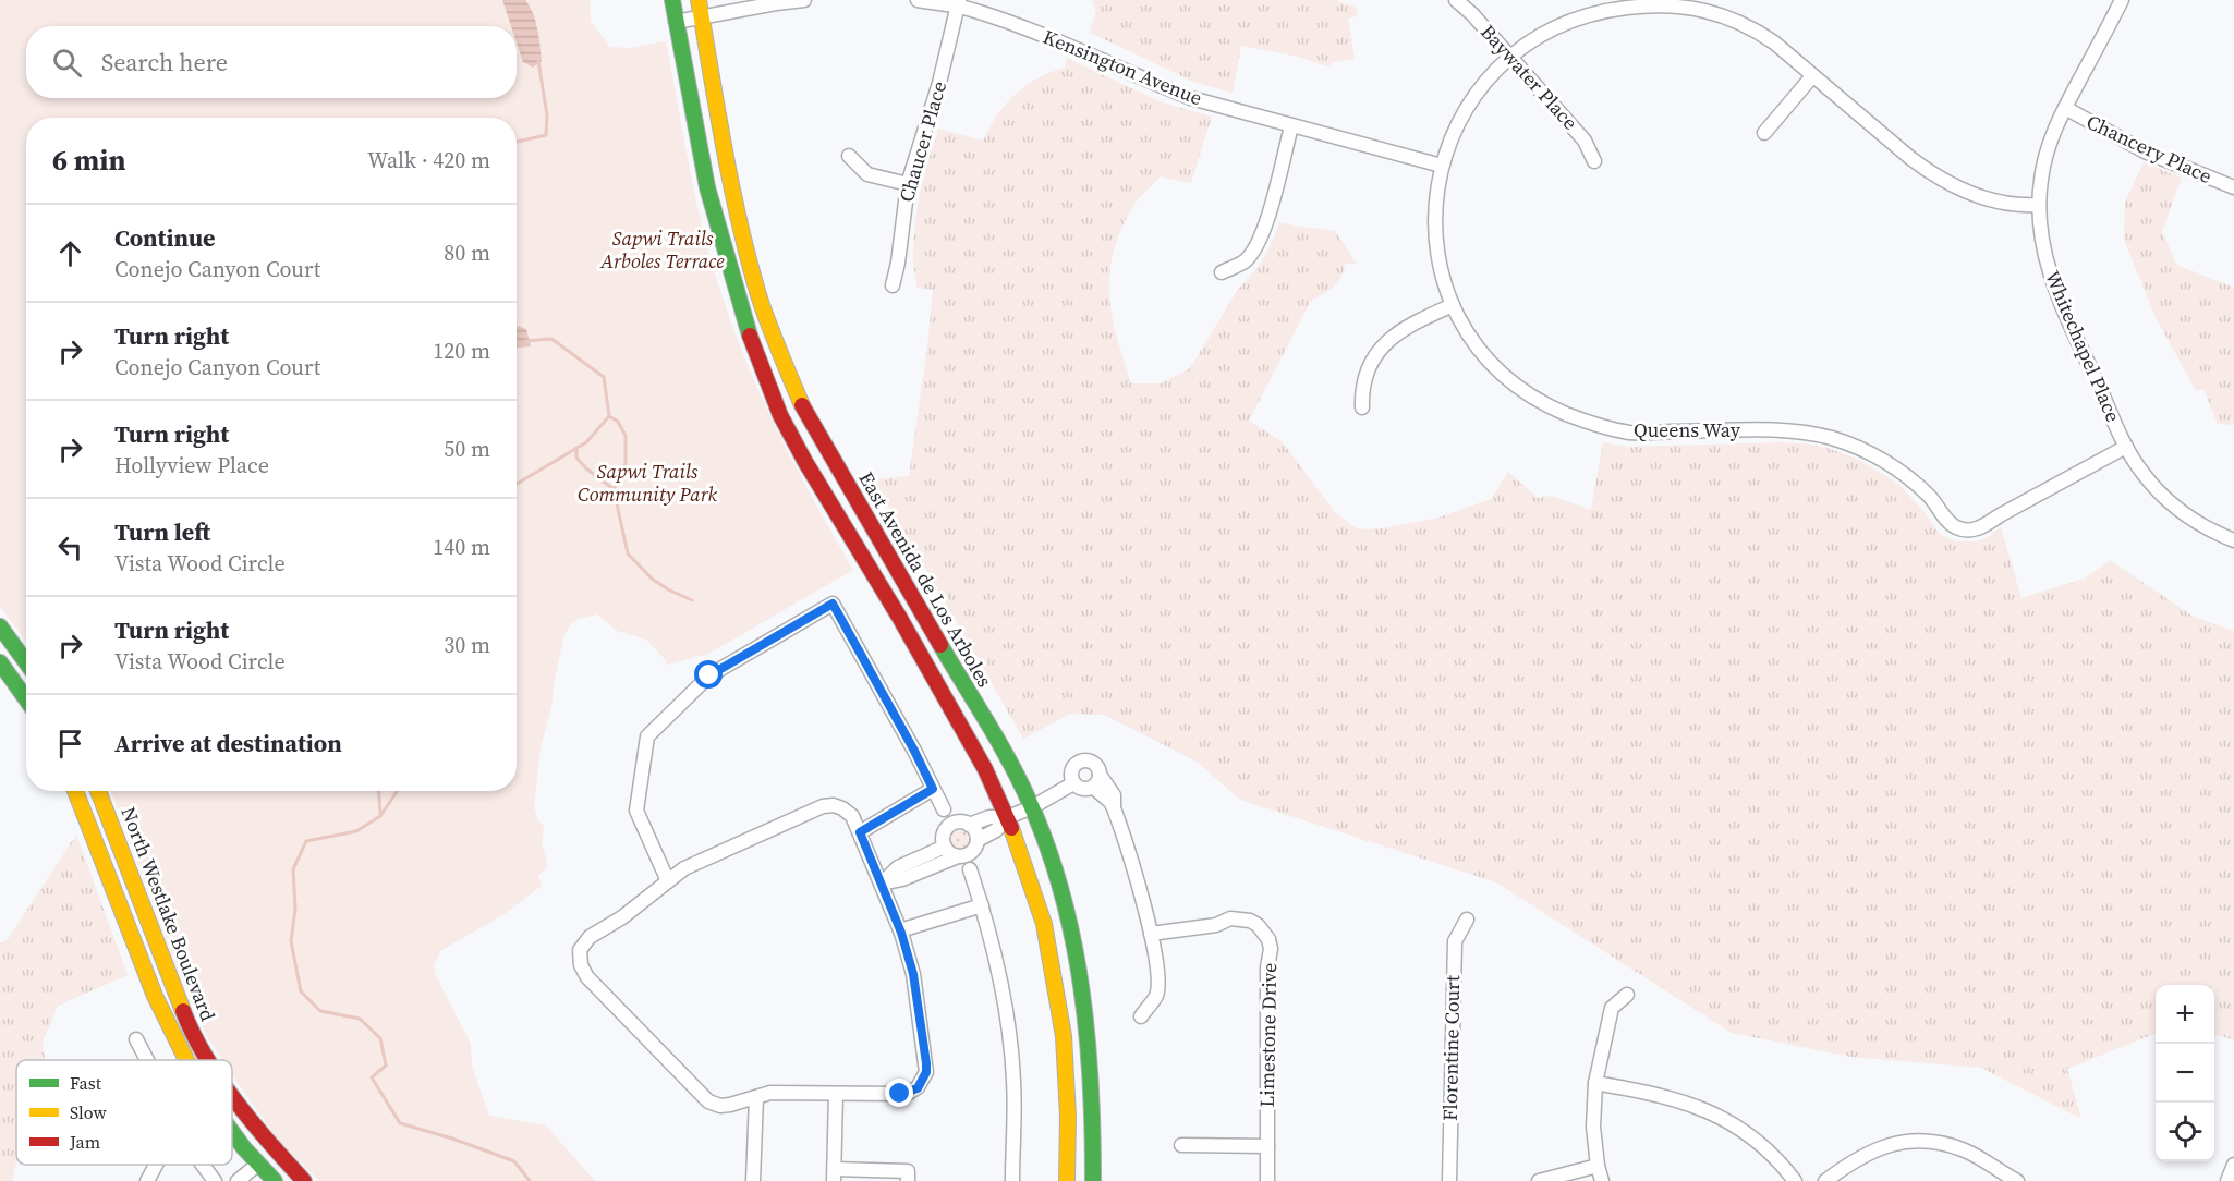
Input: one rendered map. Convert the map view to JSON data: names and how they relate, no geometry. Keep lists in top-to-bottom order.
{
  "streets": {
    "main road": ["East Avenida de Los Arboles", "North Westlake Boulevard"],
    "street": [
      "Kensington Avenue",
      "Baywater Place",
      "Chaucer Place",
      "Chancery Place",
      "Whitechapel Place",
      "Queens Way",
      "Limestone Drive",
      "Florentine Court"
    ]
  },
  "crossings": [
    ["Kensington Avenue", "Chaucer Place"],
    ["Kensington Avenue", "Queens Way"],
    ["Baywater Place", "Queens Way"],
    ["Chancery Place", "Whitechapel Place"],
    ["Whitechapel Place", "Queens Way"]
  ],
  "parks": ["Sapwi Trails Arboles Terrace", "Sapwi Trails Community Park"],
  "legend": ["Fast", "Slow", "Jam"],
  "page": {
    "search": "Search here",
    "heading": ["6 min", "Walk · 420 m"],
    "list": [
      ["Continue", "Conejo Canyon Court", "80 m"],
      ["Turn right", "Conejo Canyon Court", "120 m"],
      ["Turn right", "Hollyview Place", "50 m"],
      ["Turn left", "Vista Wood Circle", "140 m"],
      ["Turn right", "Vista Wood Circle", "30 m"],
      "Arrive at destination"
    ],
    "map_buttons": ["+", "−"]
  }
}
